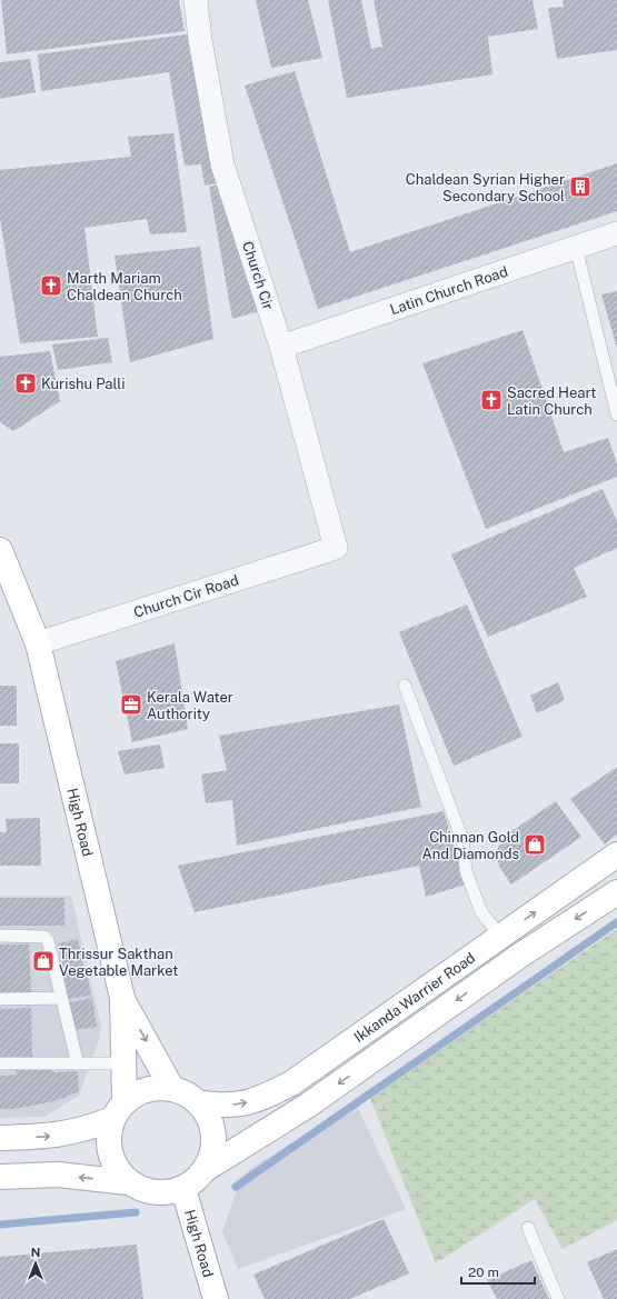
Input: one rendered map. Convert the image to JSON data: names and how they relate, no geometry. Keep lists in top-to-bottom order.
{
  "streets": {
    "main road": ["High Road", "Ikkanda Warrier Road"],
    "street": ["Church Cir", "Latin Church Road", "Church Cir Road"]
  },
  "crossings": [
    ["Church Cir", "Latin Church Road"],
    ["Church Cir", "Church Cir Road"],
    ["Church Cir Road", "High Road"],
    ["High Road", "Ikkanda Warrier Road"]
  ],
  "places": {
    "building": ["Chaldean Syrian Higher Secondary School"],
    "church": ["Marth Mariam Chaldean Church", "Kurishu Palli", "Sacred Heart Latin Church"],
    "office": ["Kerala Water Authority"],
    "shop": ["Chinnan Gold And Diamonds", "Thrissur Sakthan Vegetable Market"]
  },
  "scale_bar": "20 m",
  "north": "top"
}
